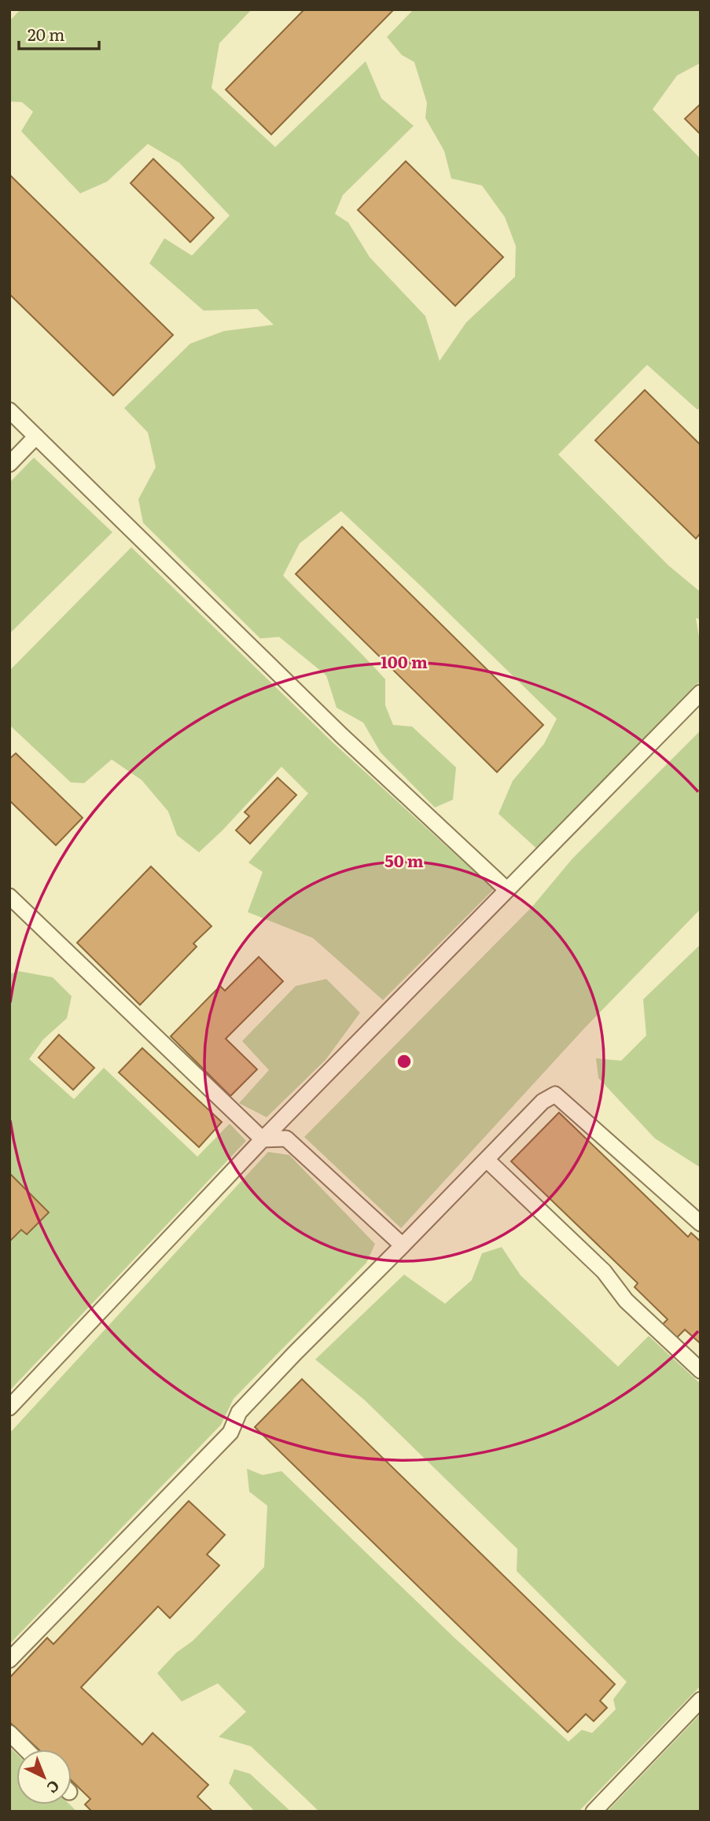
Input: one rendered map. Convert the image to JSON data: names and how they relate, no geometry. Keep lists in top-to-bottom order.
{
  "scale_bar": "20 m",
  "north": "bottom right",
  "rings": ["100 m", "50 m"]
}
